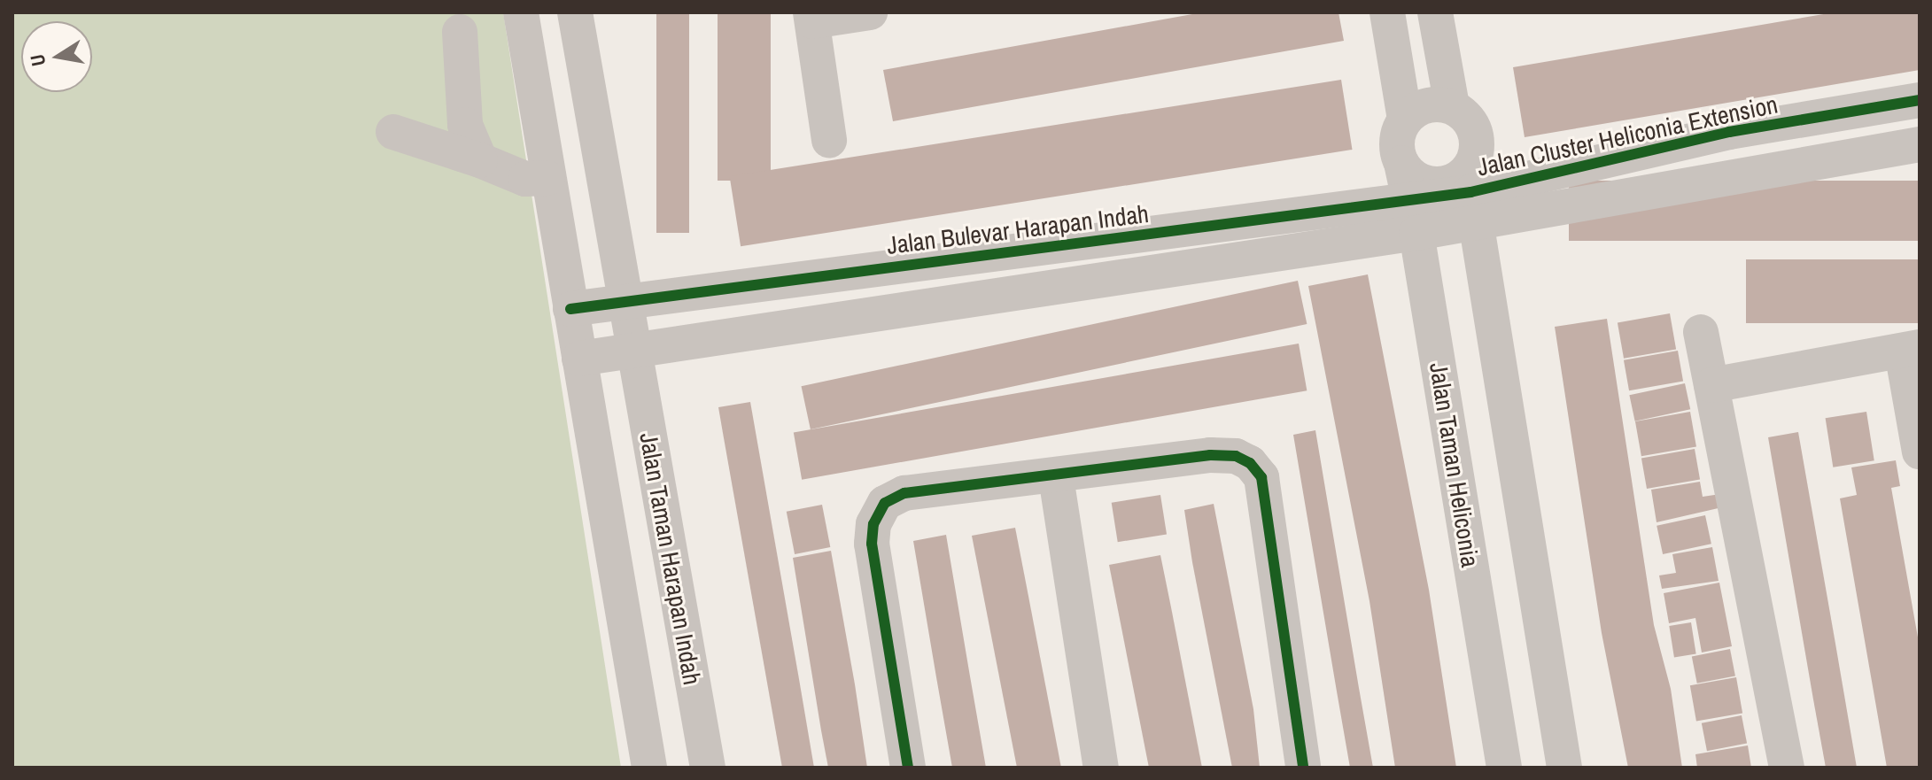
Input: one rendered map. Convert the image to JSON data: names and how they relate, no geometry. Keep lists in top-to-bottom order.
{
  "streets": {
    "street": [
      "Jalan Cluster Heliconia Extension",
      "Jalan Bulevar Harapan Indah",
      "Jalan Taman Heliconia",
      "Jalan Taman Harapan Indah"
    ]
  },
  "crossings": [
    ["Jalan Bulevar Harapan Indah", "Jalan Taman Heliconia"],
    ["Jalan Bulevar Harapan Indah", "Jalan Taman Harapan Indah"]
  ],
  "north": "left"
}
